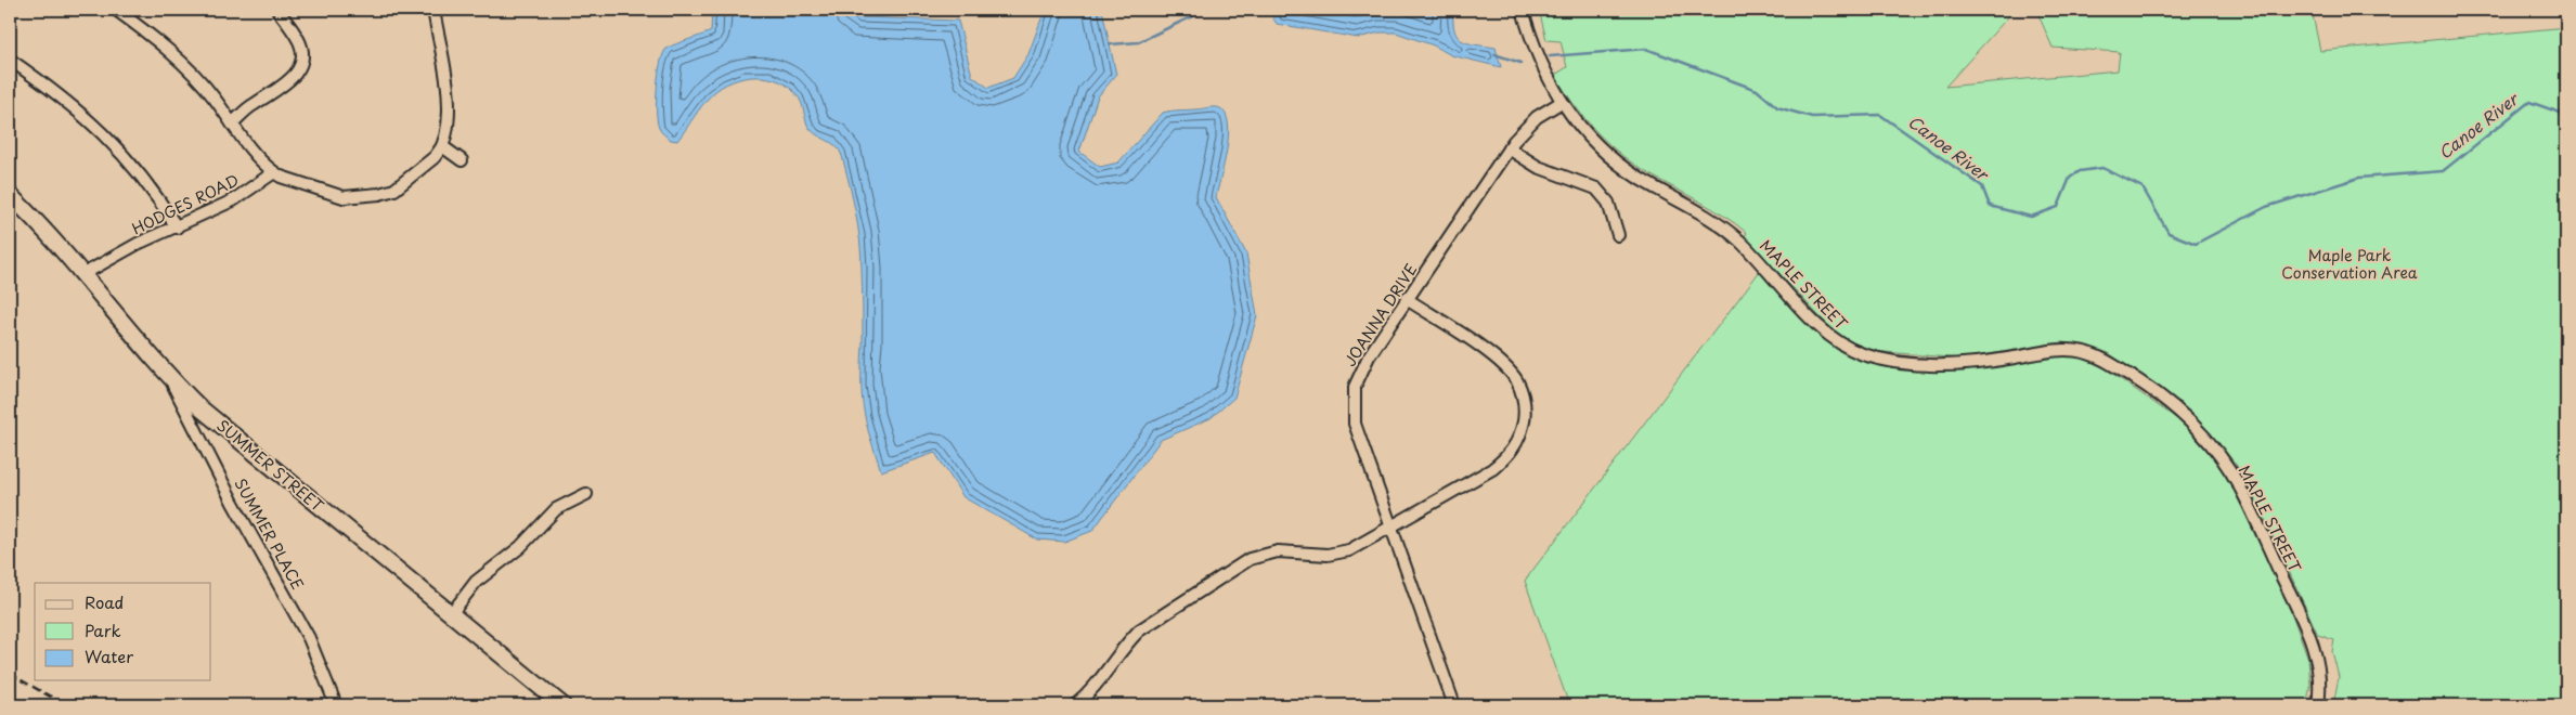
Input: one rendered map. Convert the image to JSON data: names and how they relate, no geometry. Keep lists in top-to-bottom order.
{
  "streets": {
    "main road": ["SUMMER STREET"],
    "street": [
      "HODGES ROAD",
      "MAPLE STREET",
      "JOANNA DRIVE",
      "SUMMER PLACE"
    ]
  },
  "crossings": [
    ["HODGES ROAD", "SUMMER STREET"],
    ["MAPLE STREET", "JOANNA DRIVE"],
    ["SUMMER STREET", "SUMMER PLACE"]
  ],
  "water": ["Canoe River"],
  "parks": ["Maple Park Conservation Area"],
  "legend": ["Road", "Park", "Water"]
}
